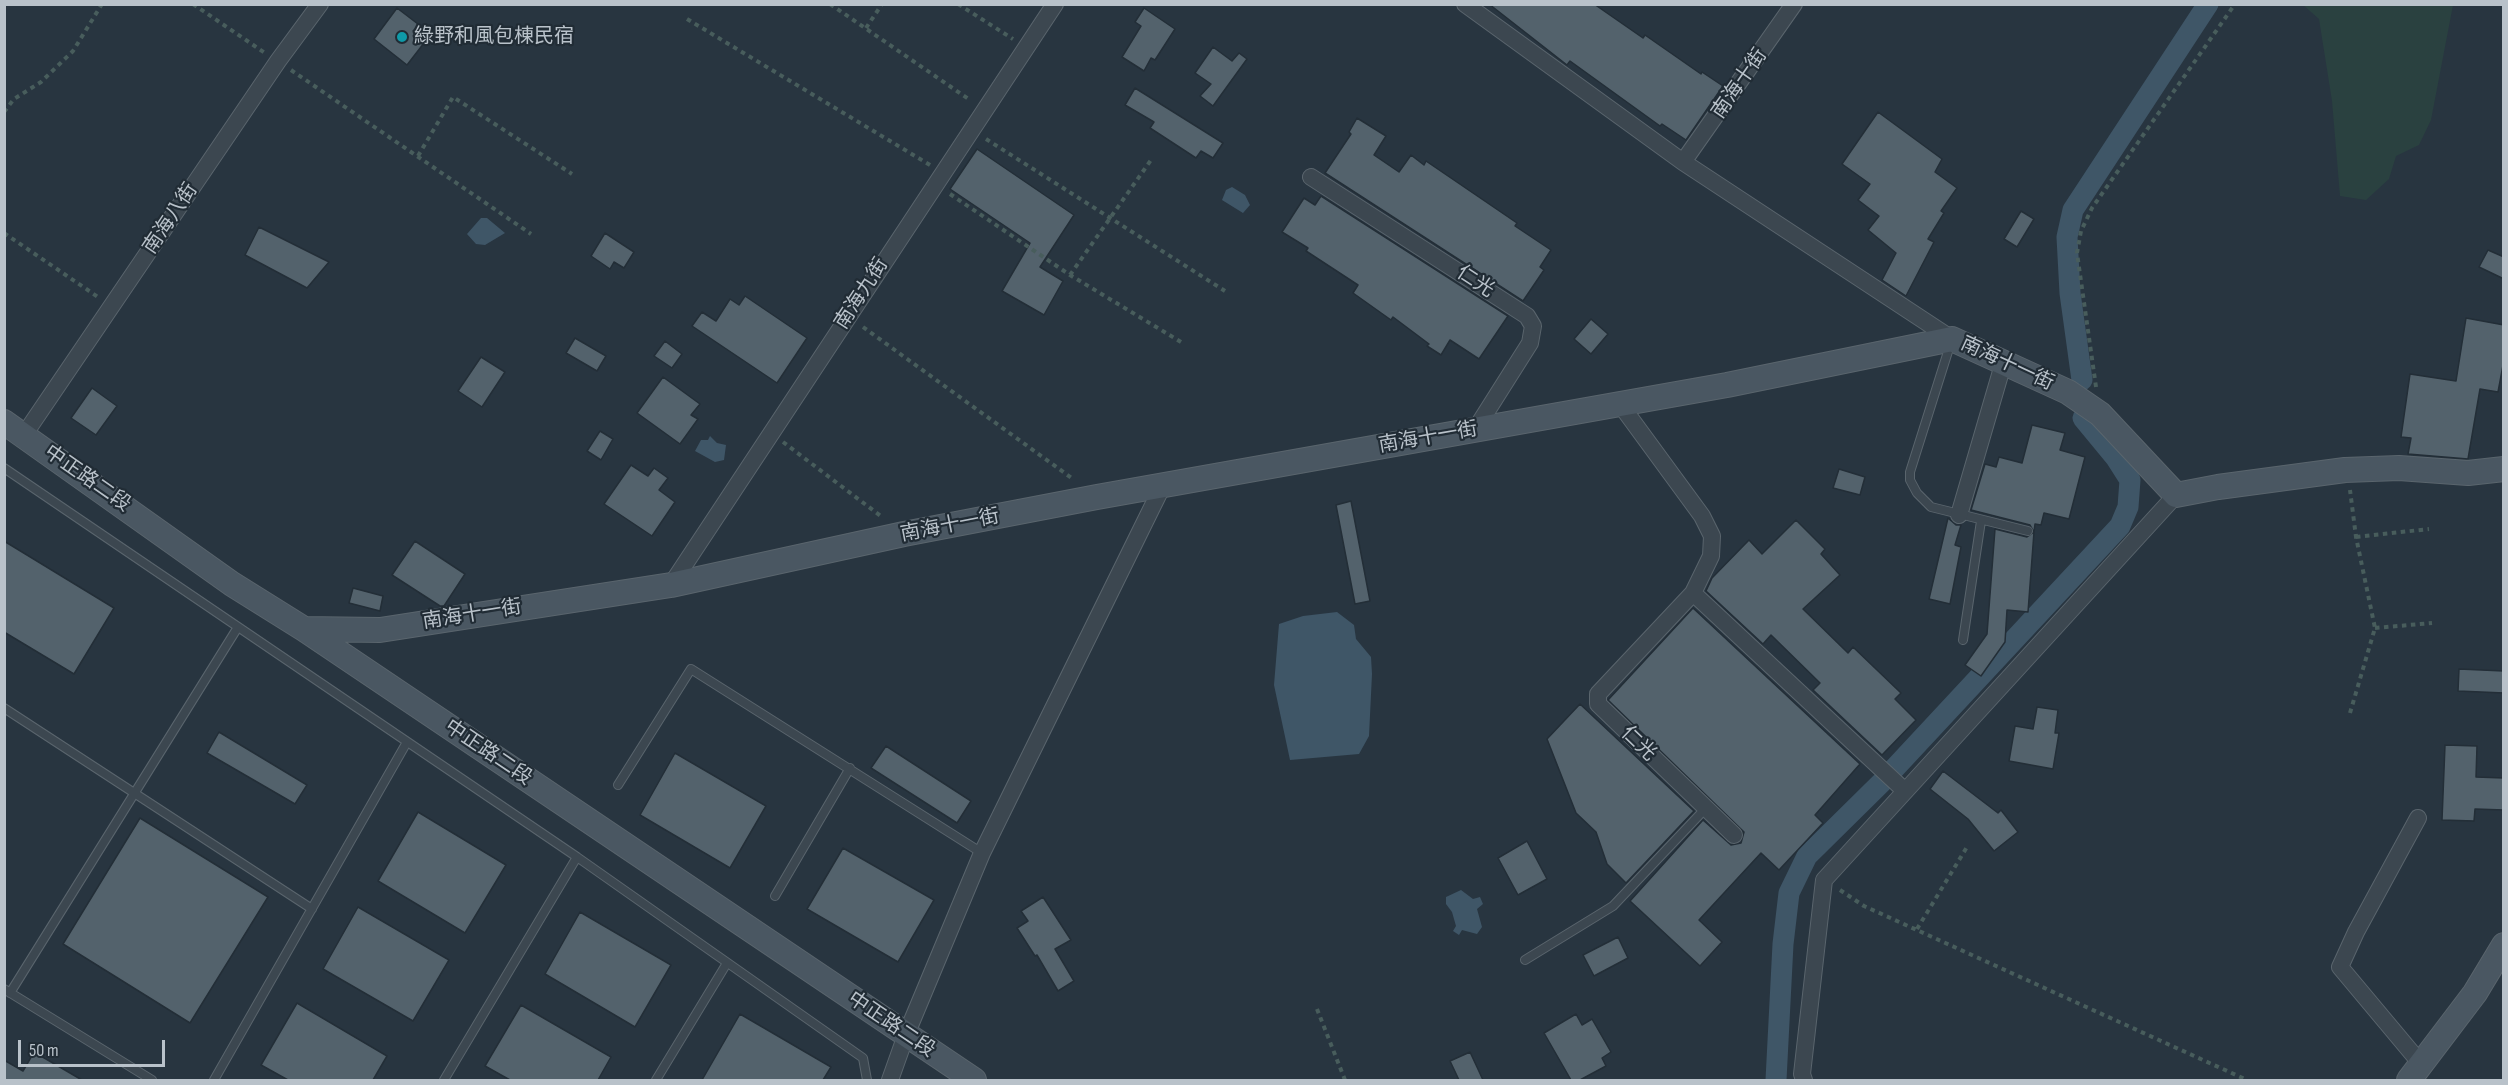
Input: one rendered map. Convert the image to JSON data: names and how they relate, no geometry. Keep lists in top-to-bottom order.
{
  "streets": {
    "street": [
      "南海十街",
      "南海八街",
      "仁光",
      "南海九街",
      "南海十一街",
      "中正路二段"
    ]
  },
  "crossings": [
    ["南海八街", "中正路二段"],
    ["仁光", "南海十一街"],
    ["南海九街", "南海十一街"],
    ["南海十一街", "中正路二段"]
  ],
  "places": ["綠野和風包棟民宿"],
  "scale_bar": "50 m"
}
